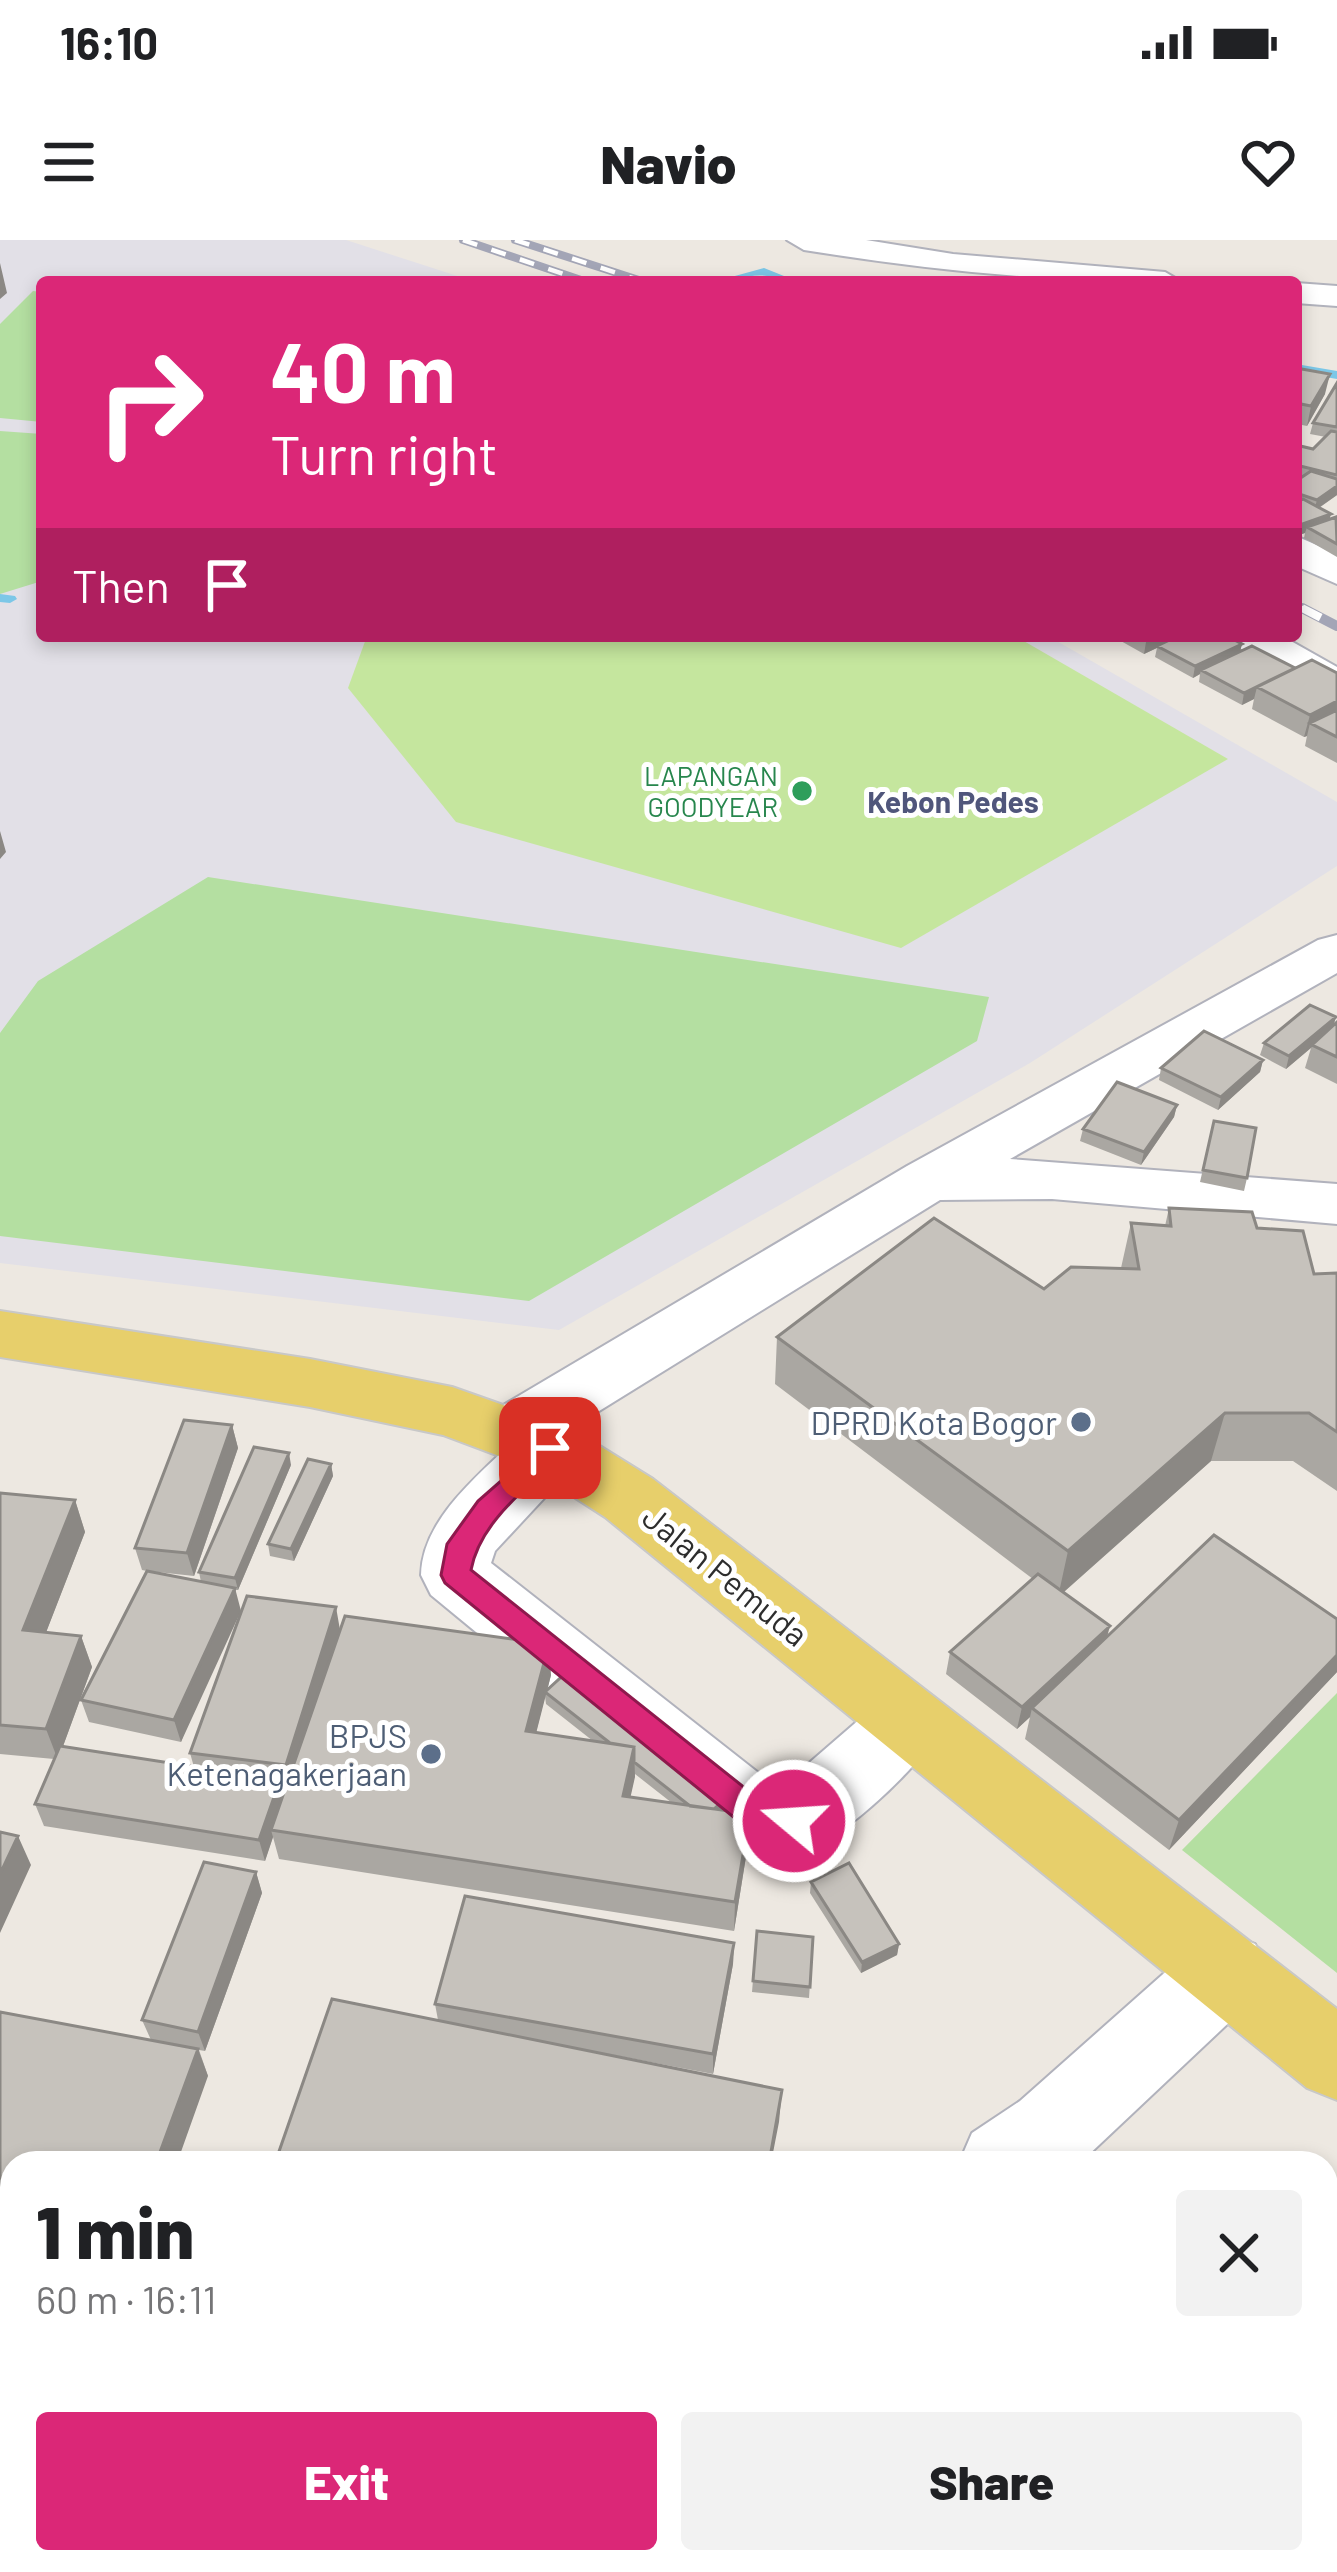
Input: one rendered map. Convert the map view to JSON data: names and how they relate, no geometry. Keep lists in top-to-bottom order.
{
  "streets": {
    "main road": ["Jalan Pemuda"]
  },
  "districts": ["Kebon Pedes"],
  "places": ["LAPANGAN GOODYEAR", "DPRD Kota Bogor", "BPJS Ketenagakerjaan"],
  "page": {
    "status": "16:10",
    "header": "Navio",
    "turn": ["40 m", "Turn right"],
    "then": "Then",
    "heading": ["1 min", "60 m · 16:11"],
    "buttons": ["Exit", "Share"]
  }
}
